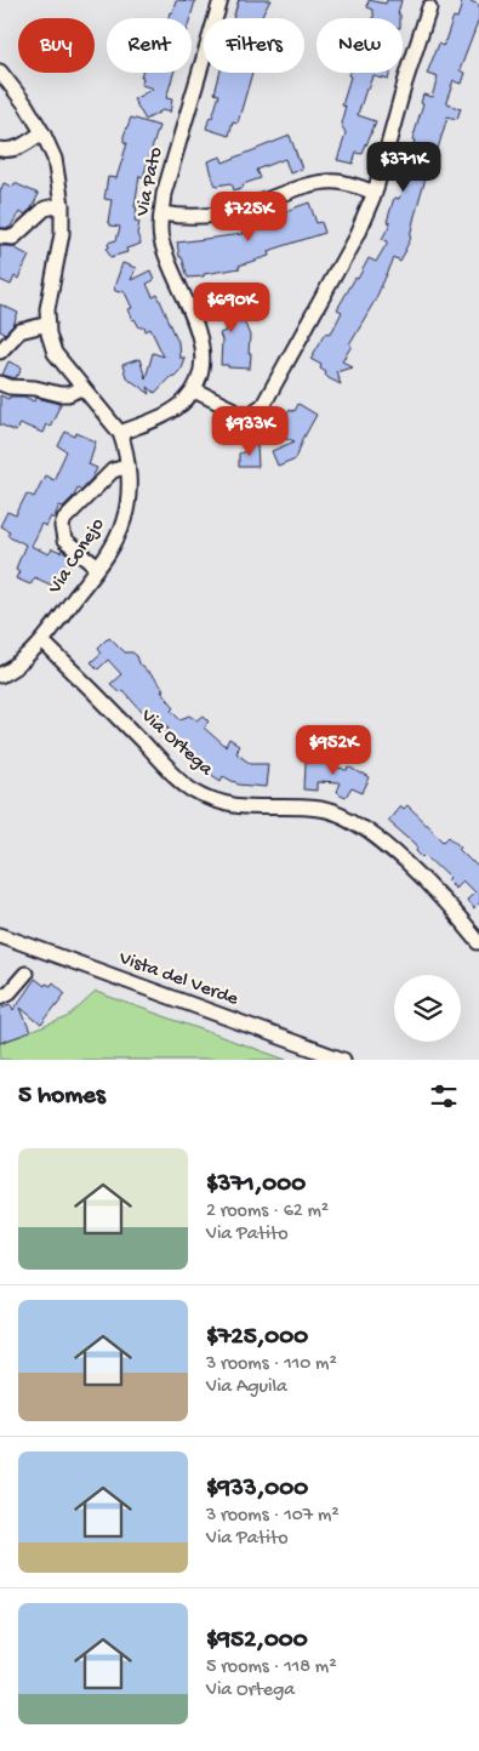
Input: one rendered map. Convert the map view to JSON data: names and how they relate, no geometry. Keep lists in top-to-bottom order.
{
  "streets": {
    "street": [
      "Via Pato",
      "Via Conejo",
      "Via Ortega",
      "Vista del Verde"
    ]
  },
  "crossings": [
    ["Via Conejo", "Via Ortega"]
  ],
  "page": {
    "chip": [
      "Buy",
      "Rent",
      "Filters",
      "New"
    ],
    "price": [
      "$371K",
      "$725K",
      "$690K",
      "$933K",
      "$952K"
    ],
    "heading": "5 homes",
    "list": [
      {
        "name": "$371,000",
        "note": "2 rooms · 62 m² · Via Patito"
      },
      {
        "name": "$725,000",
        "note": "3 rooms · 110 m² · Via Aguila"
      },
      {
        "name": "$933,000",
        "note": "3 rooms · 107 m² · Via Patito"
      },
      {
        "name": "$952,000",
        "note": "5 rooms · 118 m² · Via Ortega"
      }
    ]
  }
}
